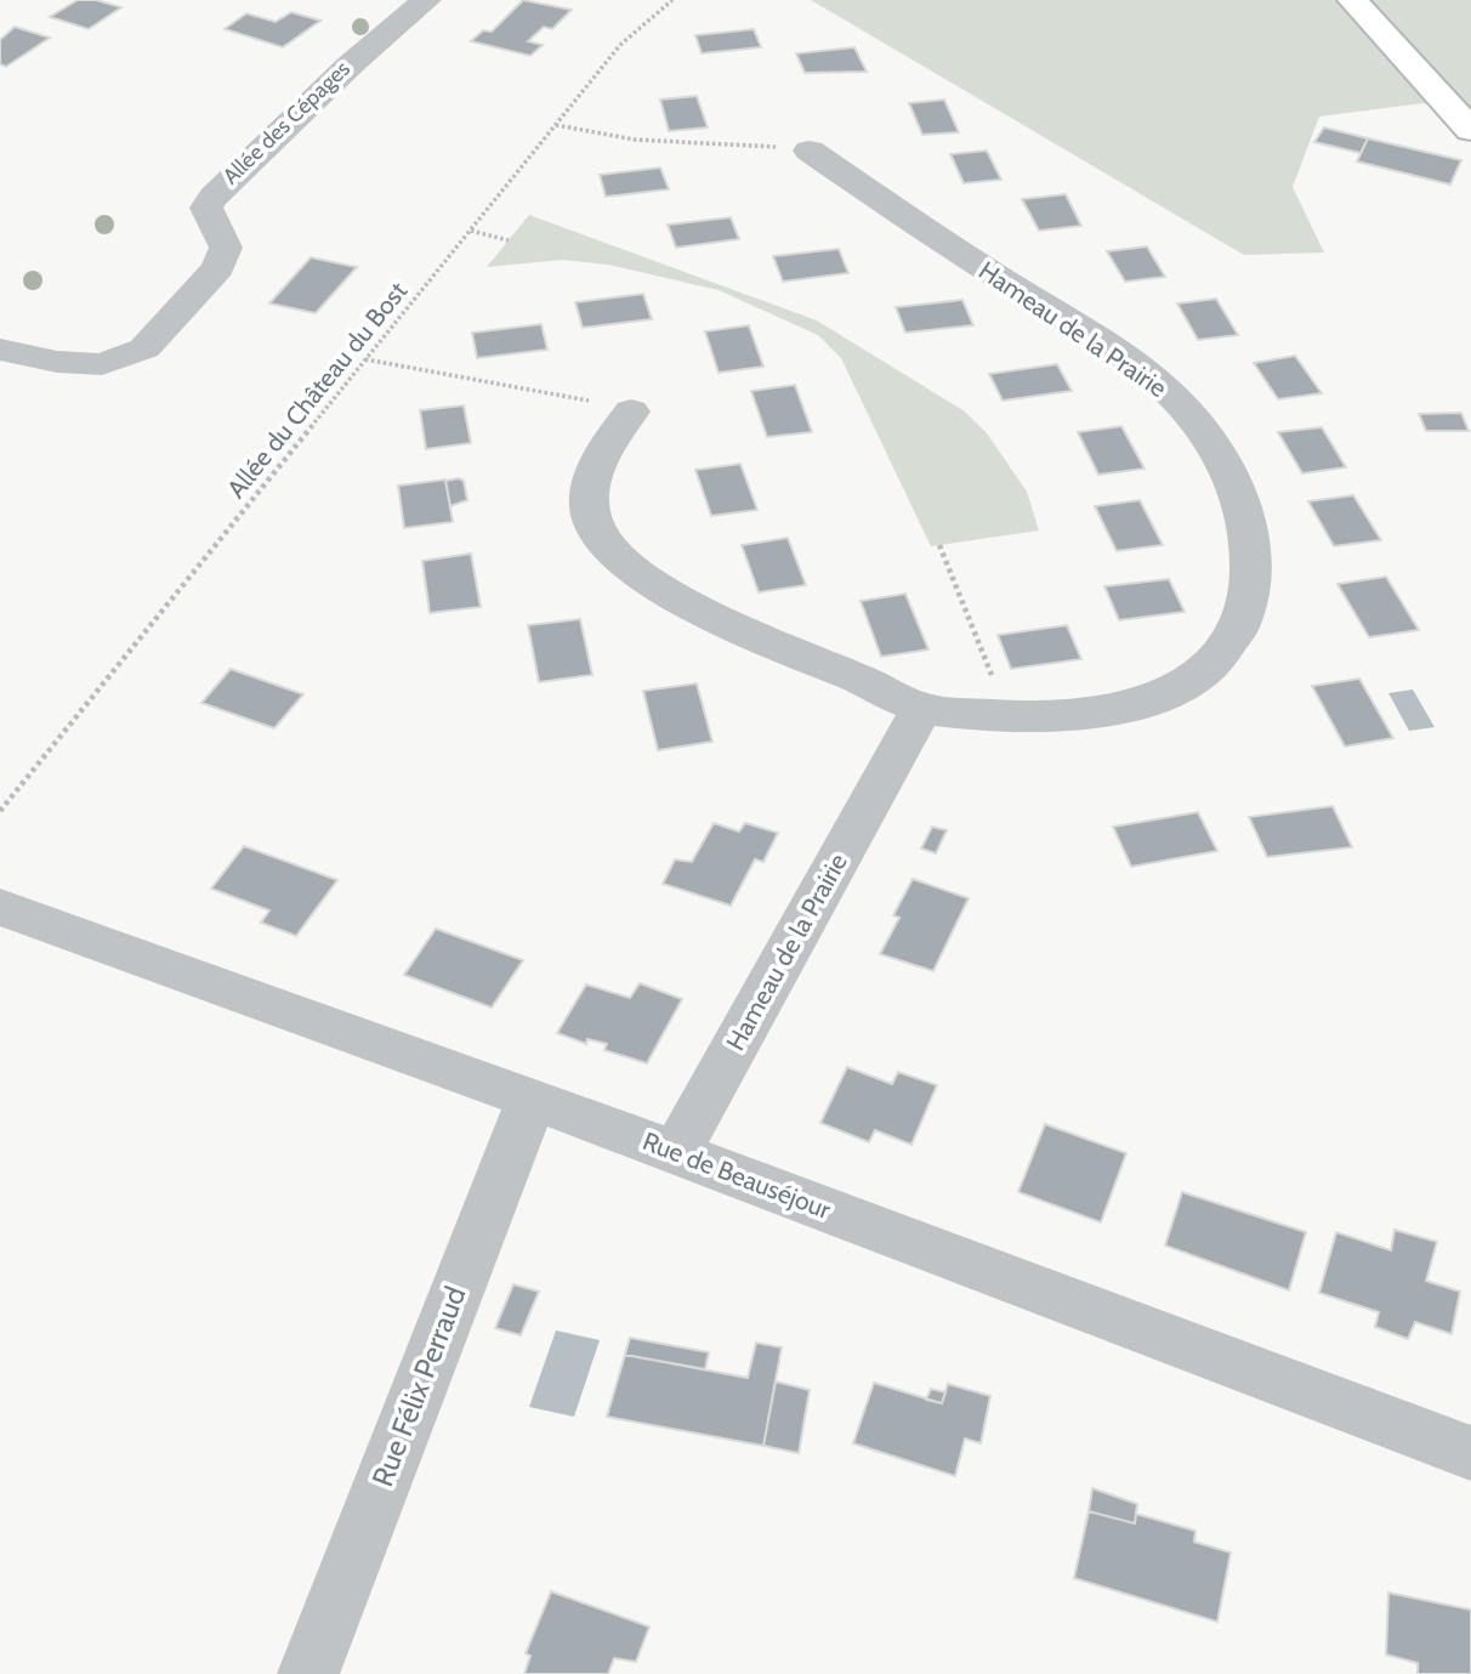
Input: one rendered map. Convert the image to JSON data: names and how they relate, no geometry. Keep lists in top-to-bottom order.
{
  "streets": {
    "street": [
      "Allée des Cépages",
      "Hameau de la Prairie",
      "Rue de Beauséjour",
      "Rue Félix Perraud"
    ],
    "path": ["Allée du Château du Bost"]
  },
  "crossings": [
    ["Hameau de la Prairie", "Rue de Beauséjour"],
    ["Rue de Beauséjour", "Rue Félix Perraud"]
  ]
}
